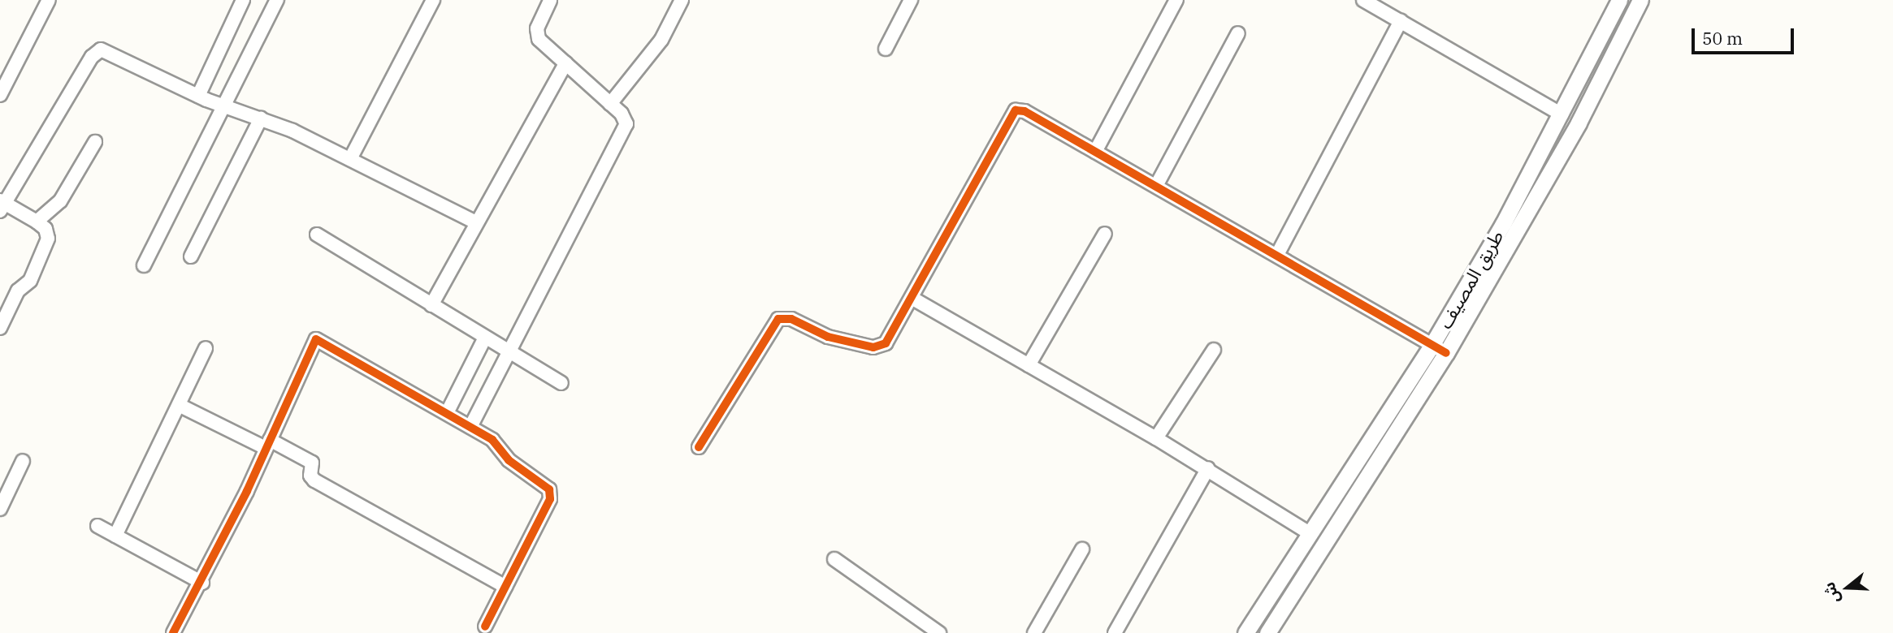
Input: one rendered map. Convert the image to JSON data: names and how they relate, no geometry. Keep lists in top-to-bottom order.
{
  "streets": {
    "street": ["طريق المصيف"]
  },
  "scale_bar": "50 m",
  "north": "left"
}
